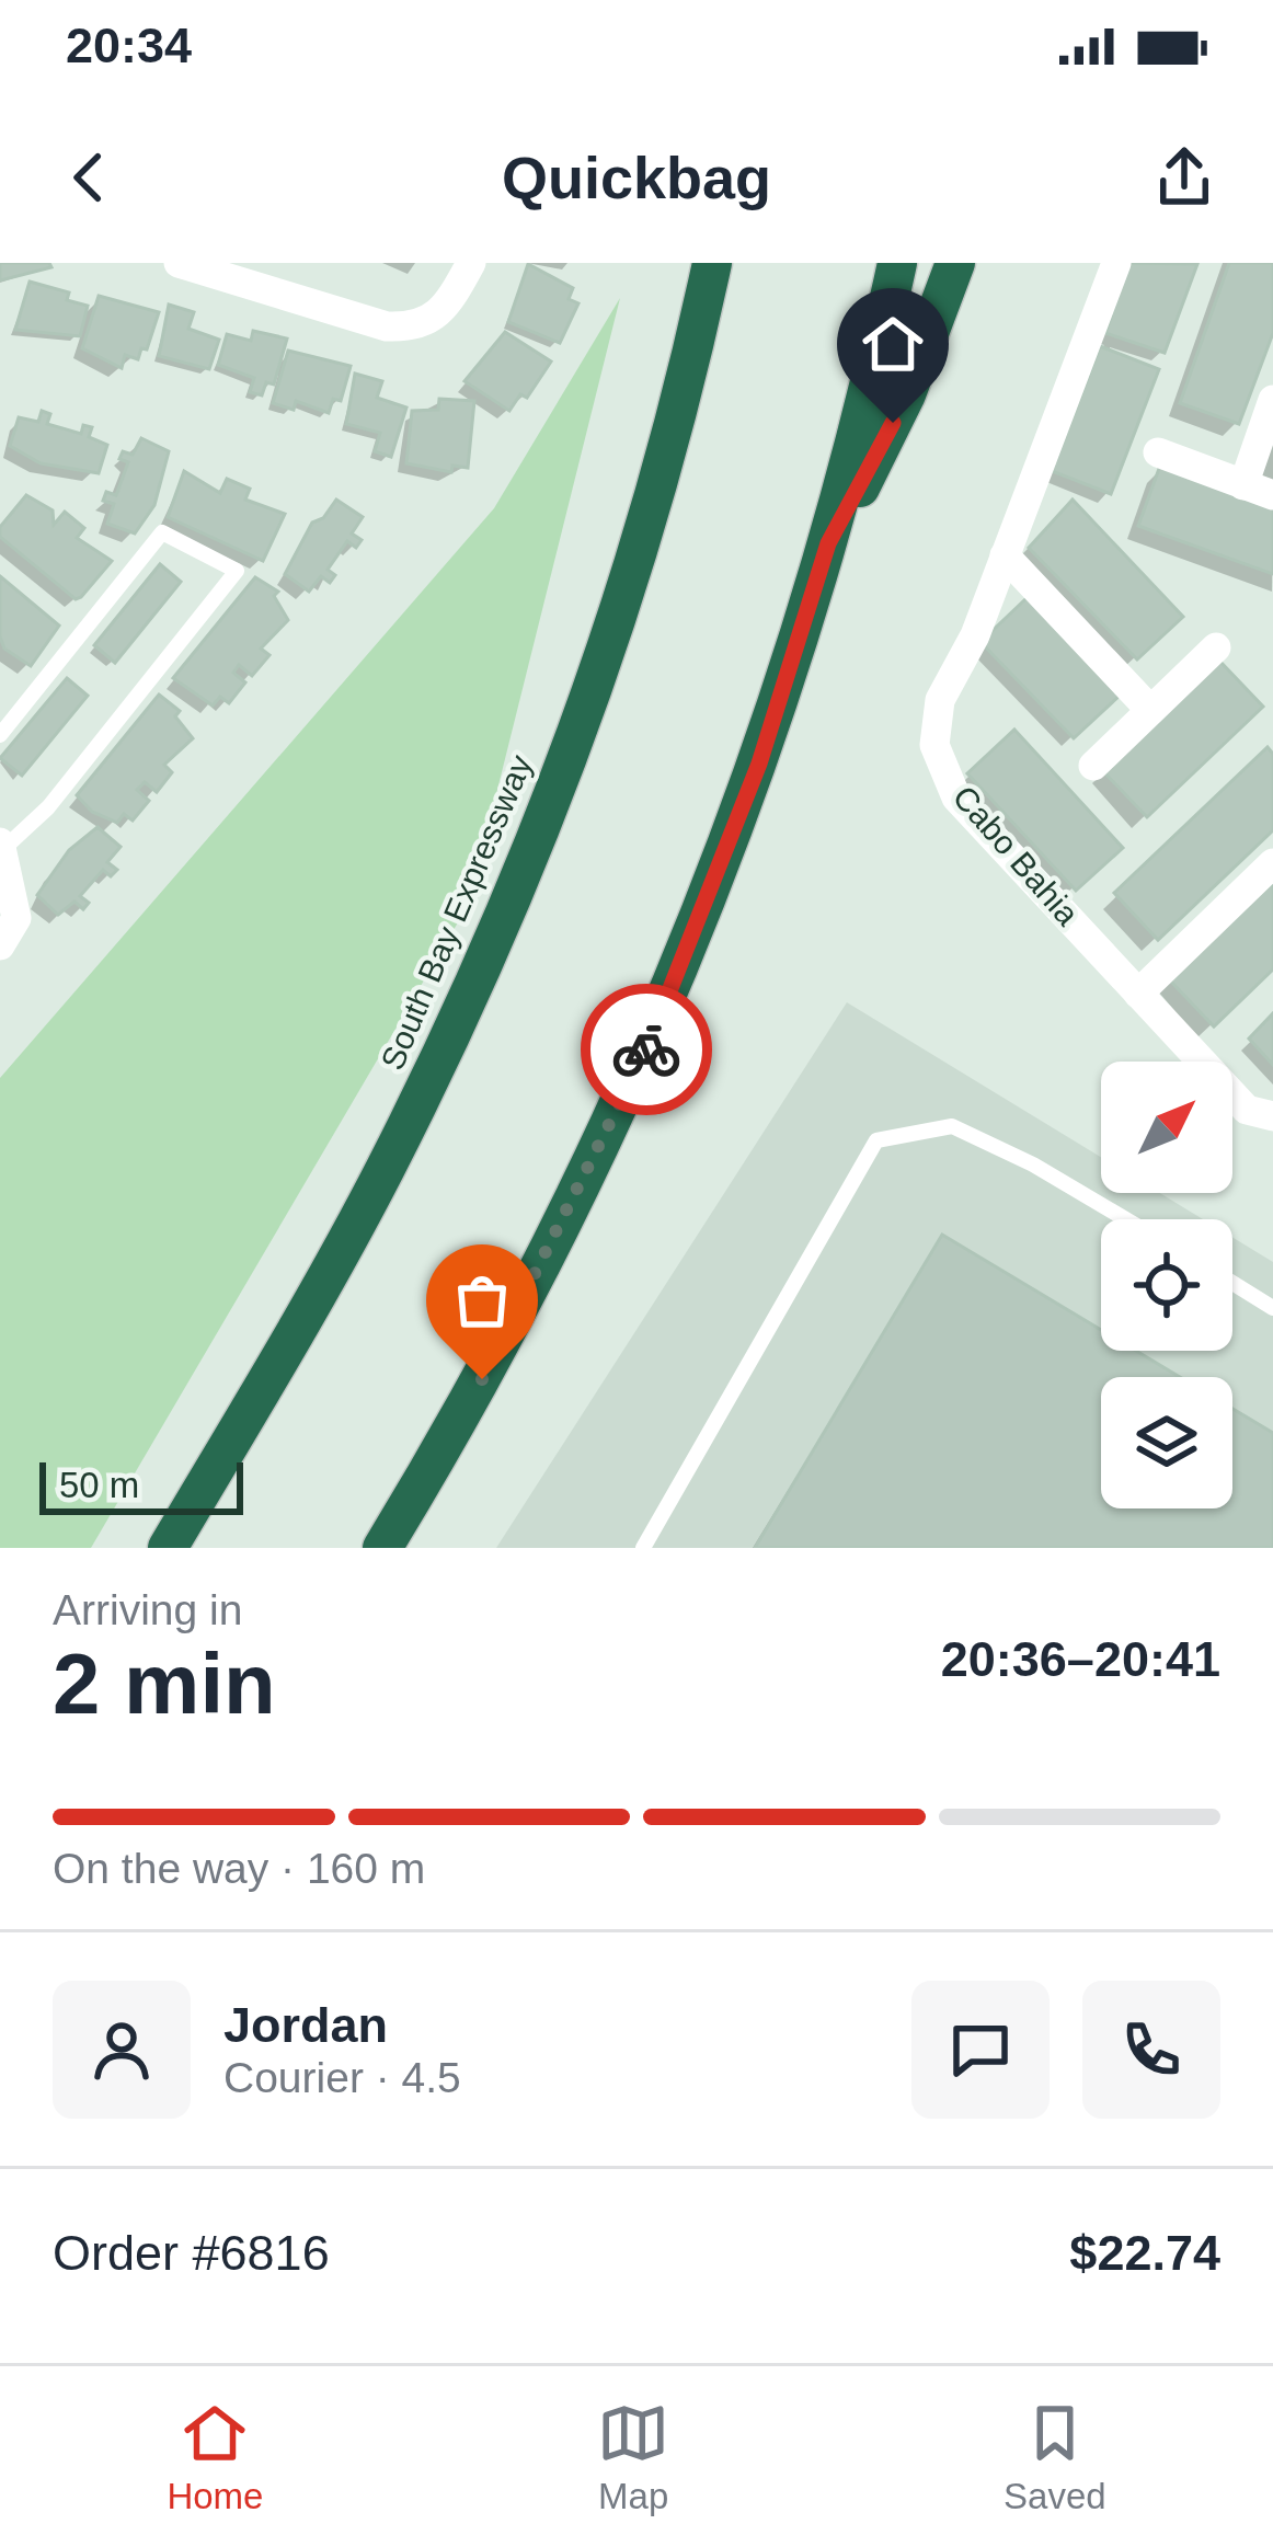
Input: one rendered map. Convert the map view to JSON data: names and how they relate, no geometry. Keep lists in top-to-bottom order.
{
  "streets": {
    "highway": ["South Bay Expressway"],
    "street": ["Cabo Bahia"]
  },
  "scale_bar": "50 m",
  "north": "top right",
  "page": {
    "status": "20:34",
    "header": "Quickbag",
    "scale": "50 m",
    "heading": ["2 min", "Arriving in", "20:36–20:41"],
    "panel": [
      "Jordan",
      "Courier · 4.5",
      "Order #6816",
      "$22.74"
    ],
    "bar": "On the way · 160 m",
    "tabs": ["Home", "Map", "Saved"]
  }
}
